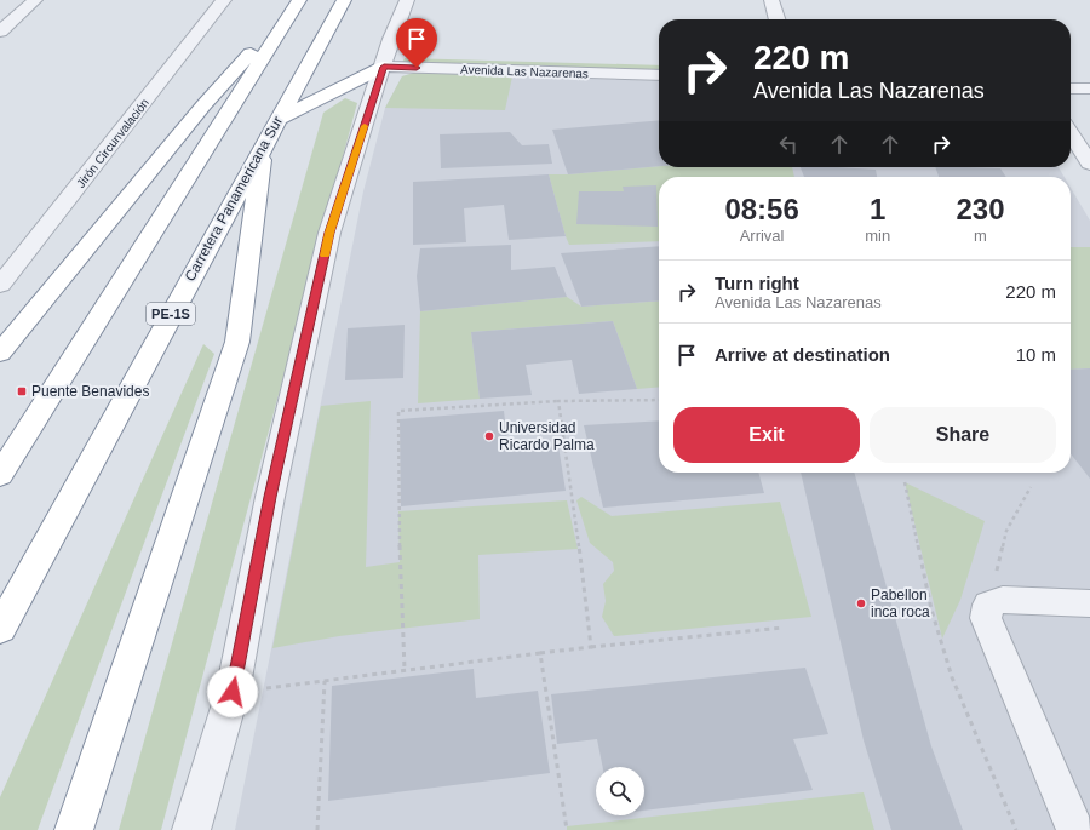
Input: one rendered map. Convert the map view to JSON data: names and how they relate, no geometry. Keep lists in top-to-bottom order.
{
  "streets": {
    "highway": ["Carretera Panamericana Sur", "PE-1S"],
    "street": ["Avenida Las Nazarenas", "Jirón Circunvalación"]
  },
  "places": {
    "transit": ["Puente Benavides"],
    "other": ["Universidad Ricardo Palma", "Pabellon inca roca"]
  },
  "page": {
    "turn": ["220 m", "Avenida Las Nazarenas"],
    "eta": [
      "08:56",
      "Arrival",
      "1",
      "min",
      "230",
      "m"
    ],
    "list": [
      {
        "name": "Turn right",
        "note": "Avenida Las Nazarenas",
        "value": "220 m"
      },
      {
        "name": "Arrive at destination",
        "value": "10 m"
      }
    ],
    "buttons": ["Exit", "Share"]
  }
}
